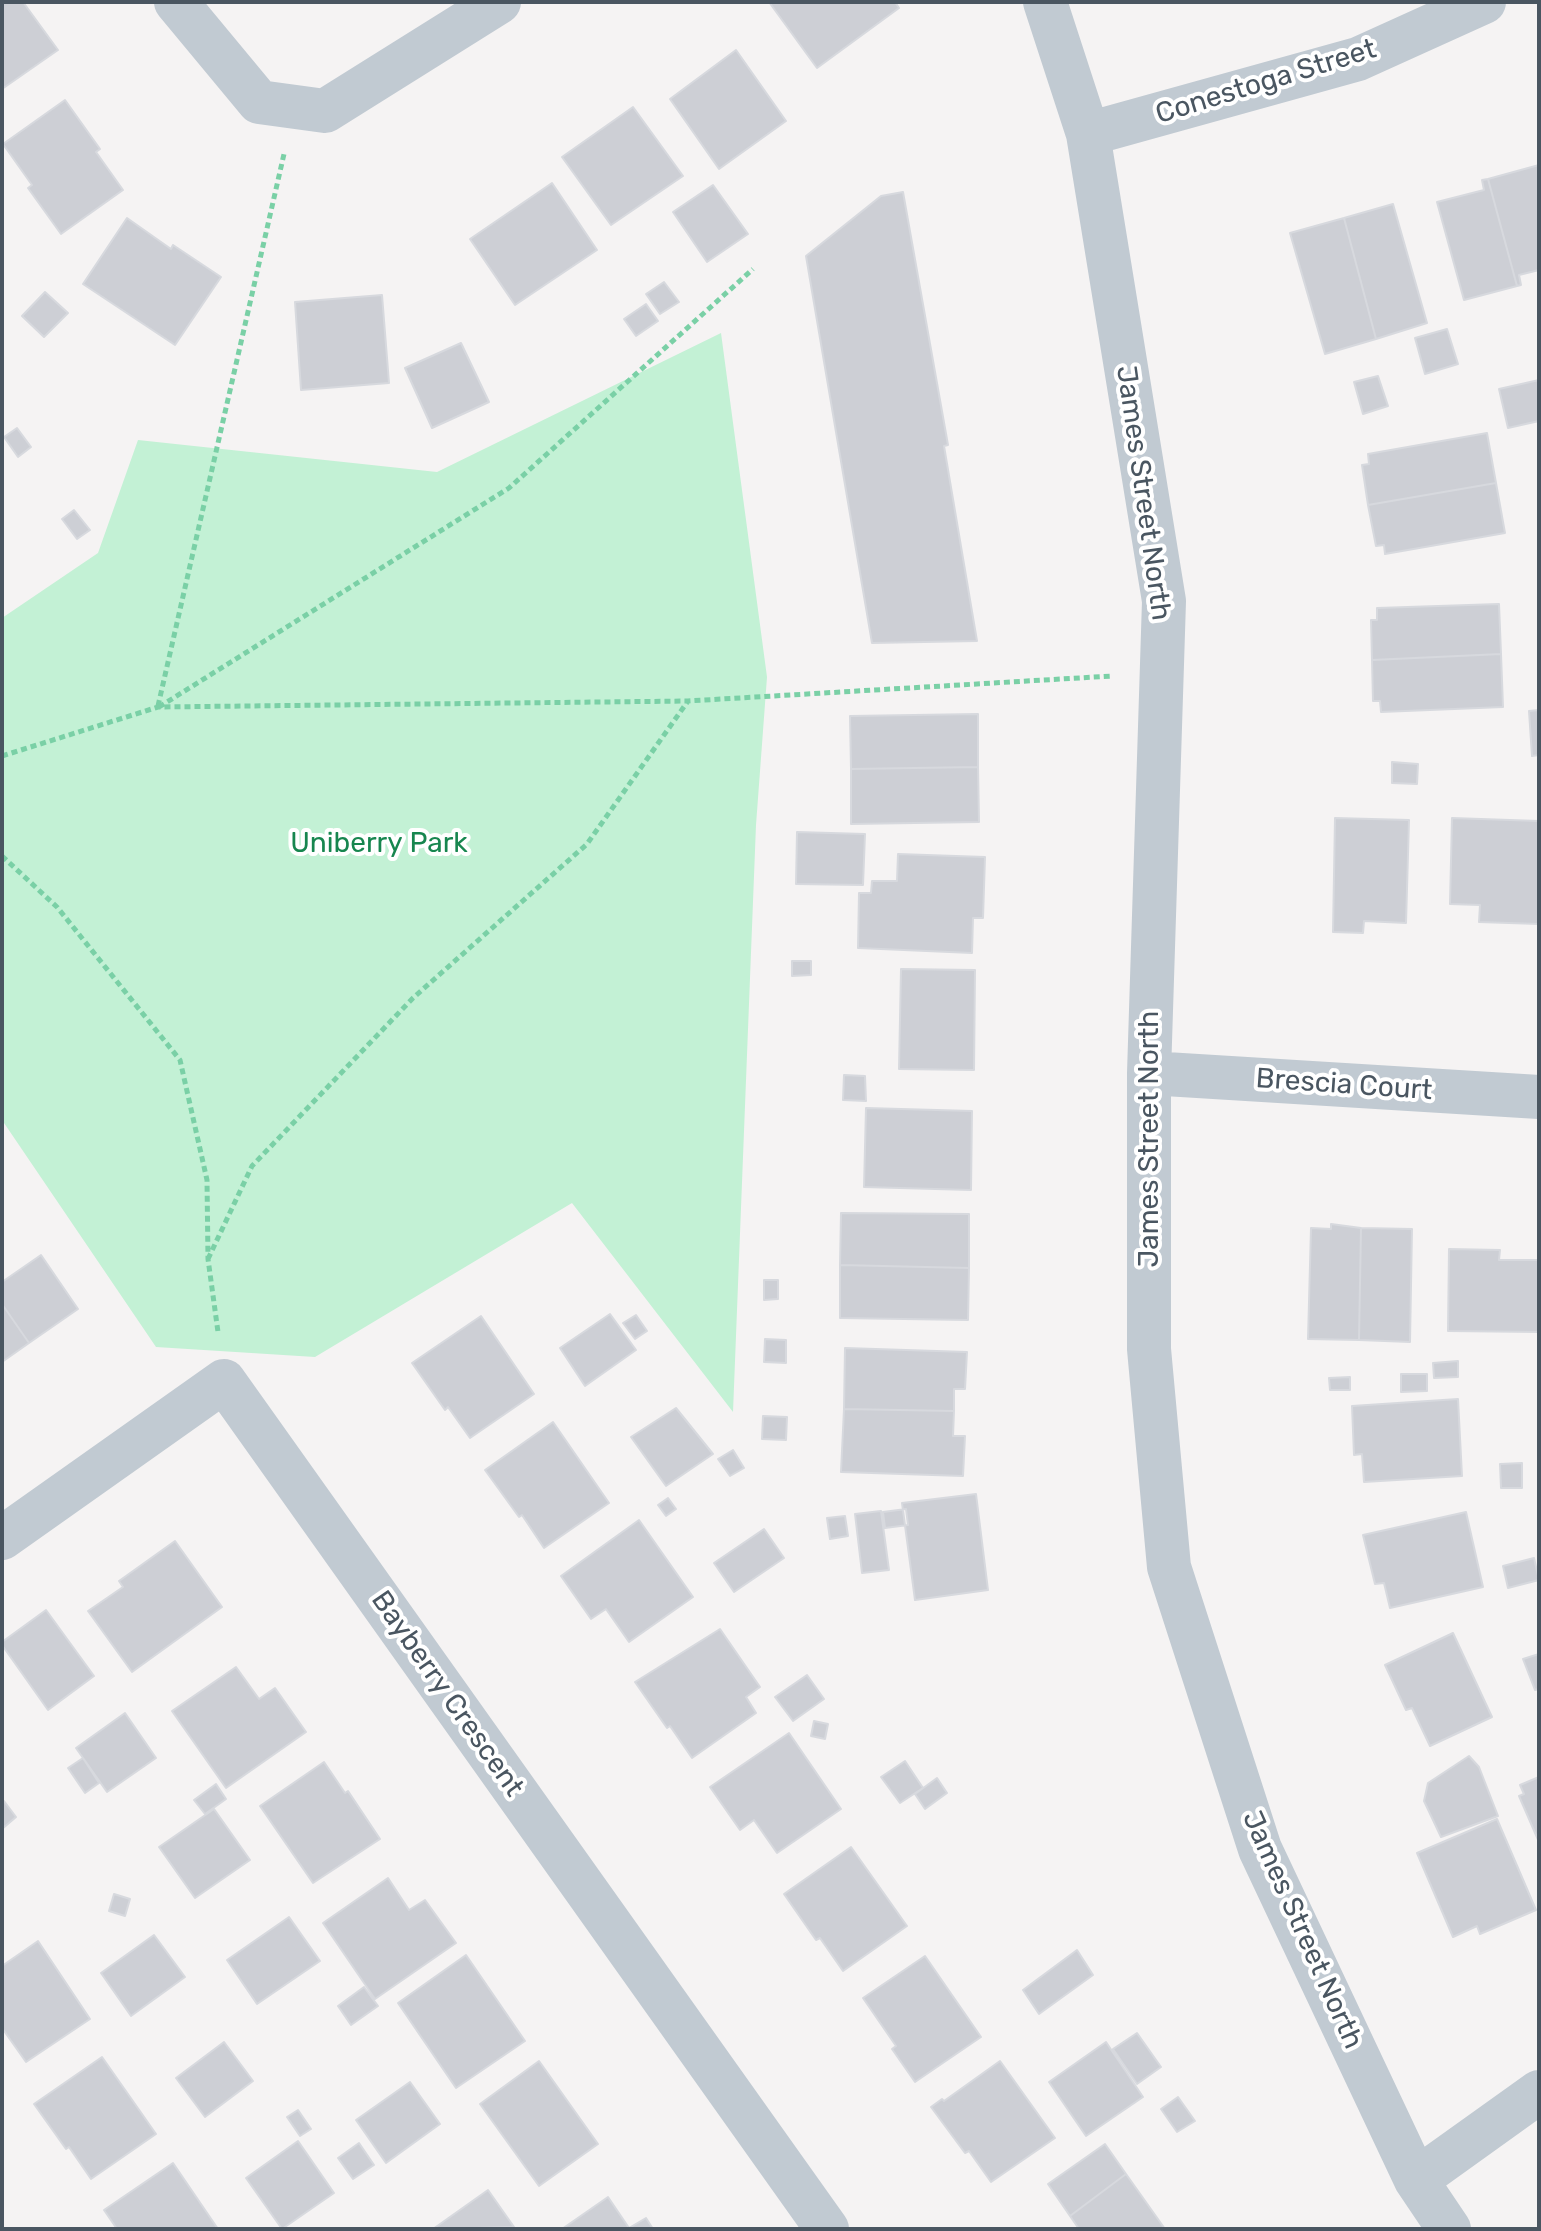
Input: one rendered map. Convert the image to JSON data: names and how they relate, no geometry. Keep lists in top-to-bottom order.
{
  "streets": {
    "street": [
      "Conestoga Street",
      "James Street North",
      "Brescia Court",
      "Bayberry Crescent"
    ]
  },
  "crossings": [
    ["Conestoga Street", "James Street North"],
    ["James Street North", "Brescia Court"]
  ],
  "parks": ["Uniberry Park"]
}
